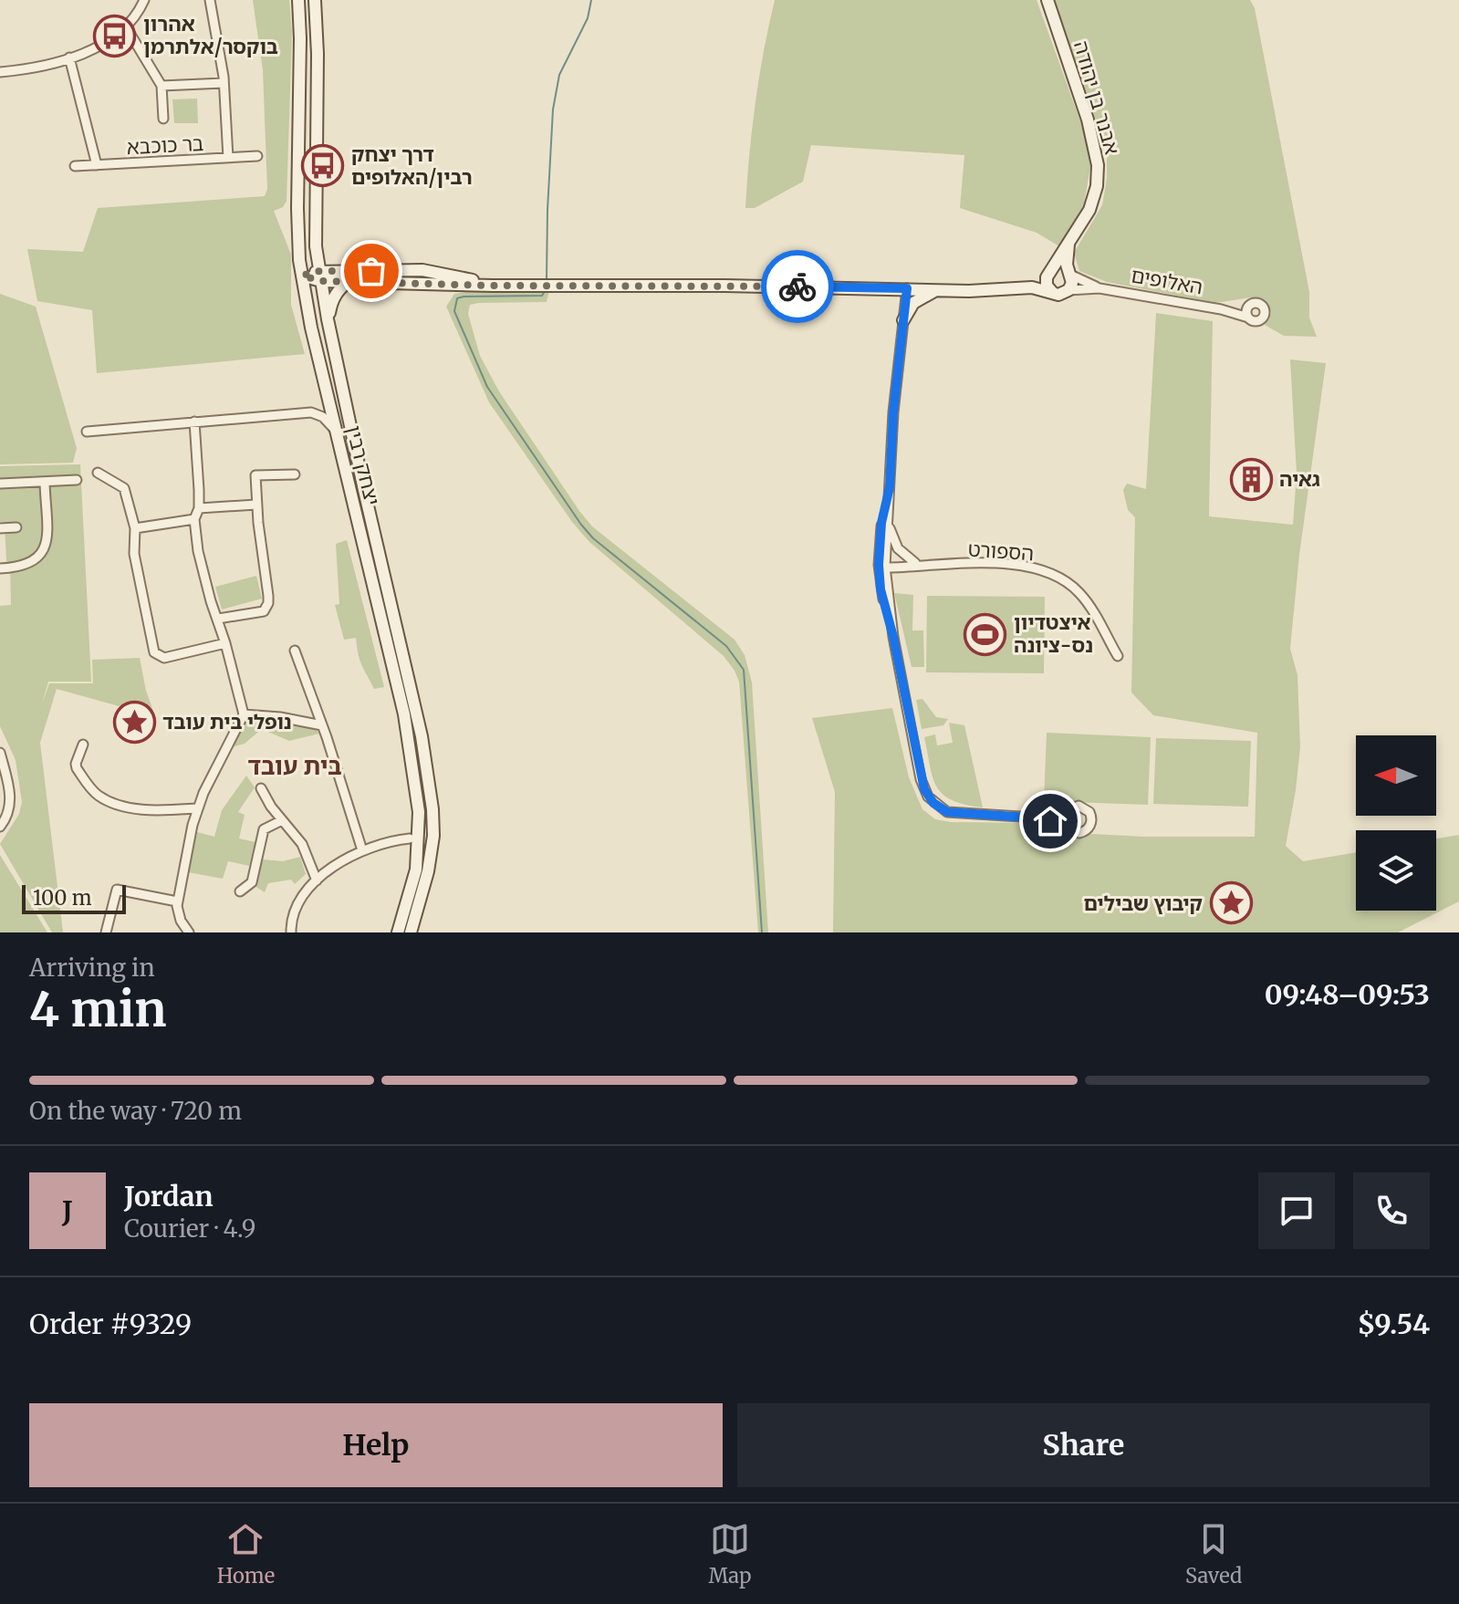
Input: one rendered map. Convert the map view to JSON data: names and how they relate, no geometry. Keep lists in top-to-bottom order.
{
  "streets": {
    "main road": ["אבנר בן יהודה", "יצחק רבין"],
    "street": ["בר כוכבא", "האלופים", "הספורט"]
  },
  "crossings": [
    ["אבנר בן יהודה", "האלופים"]
  ],
  "districts": ["בית עובד"],
  "places": {
    "bus stop": ["אהרון בוקסר/אלתרמן", "דרך יצחק רבין/האלופים"],
    "building": ["גאיה"],
    "sports": ["איצטדיון נס-ציונה"],
    "place": ["נופלי בית עובד", "קיבוץ שבילים"]
  },
  "scale_bar": "100 m",
  "north": "left",
  "page": {
    "scale": "100 m",
    "heading": ["4 min", "Arriving in", "09:48–09:53"],
    "panel": [
      "Jordan",
      "Courier · 4.9",
      "Order #9329",
      "$9.54"
    ],
    "bar": "On the way · 720 m",
    "round": "J",
    "buttons": ["Help", "Share"],
    "tabs": ["Home", "Map", "Saved"]
  }
}
